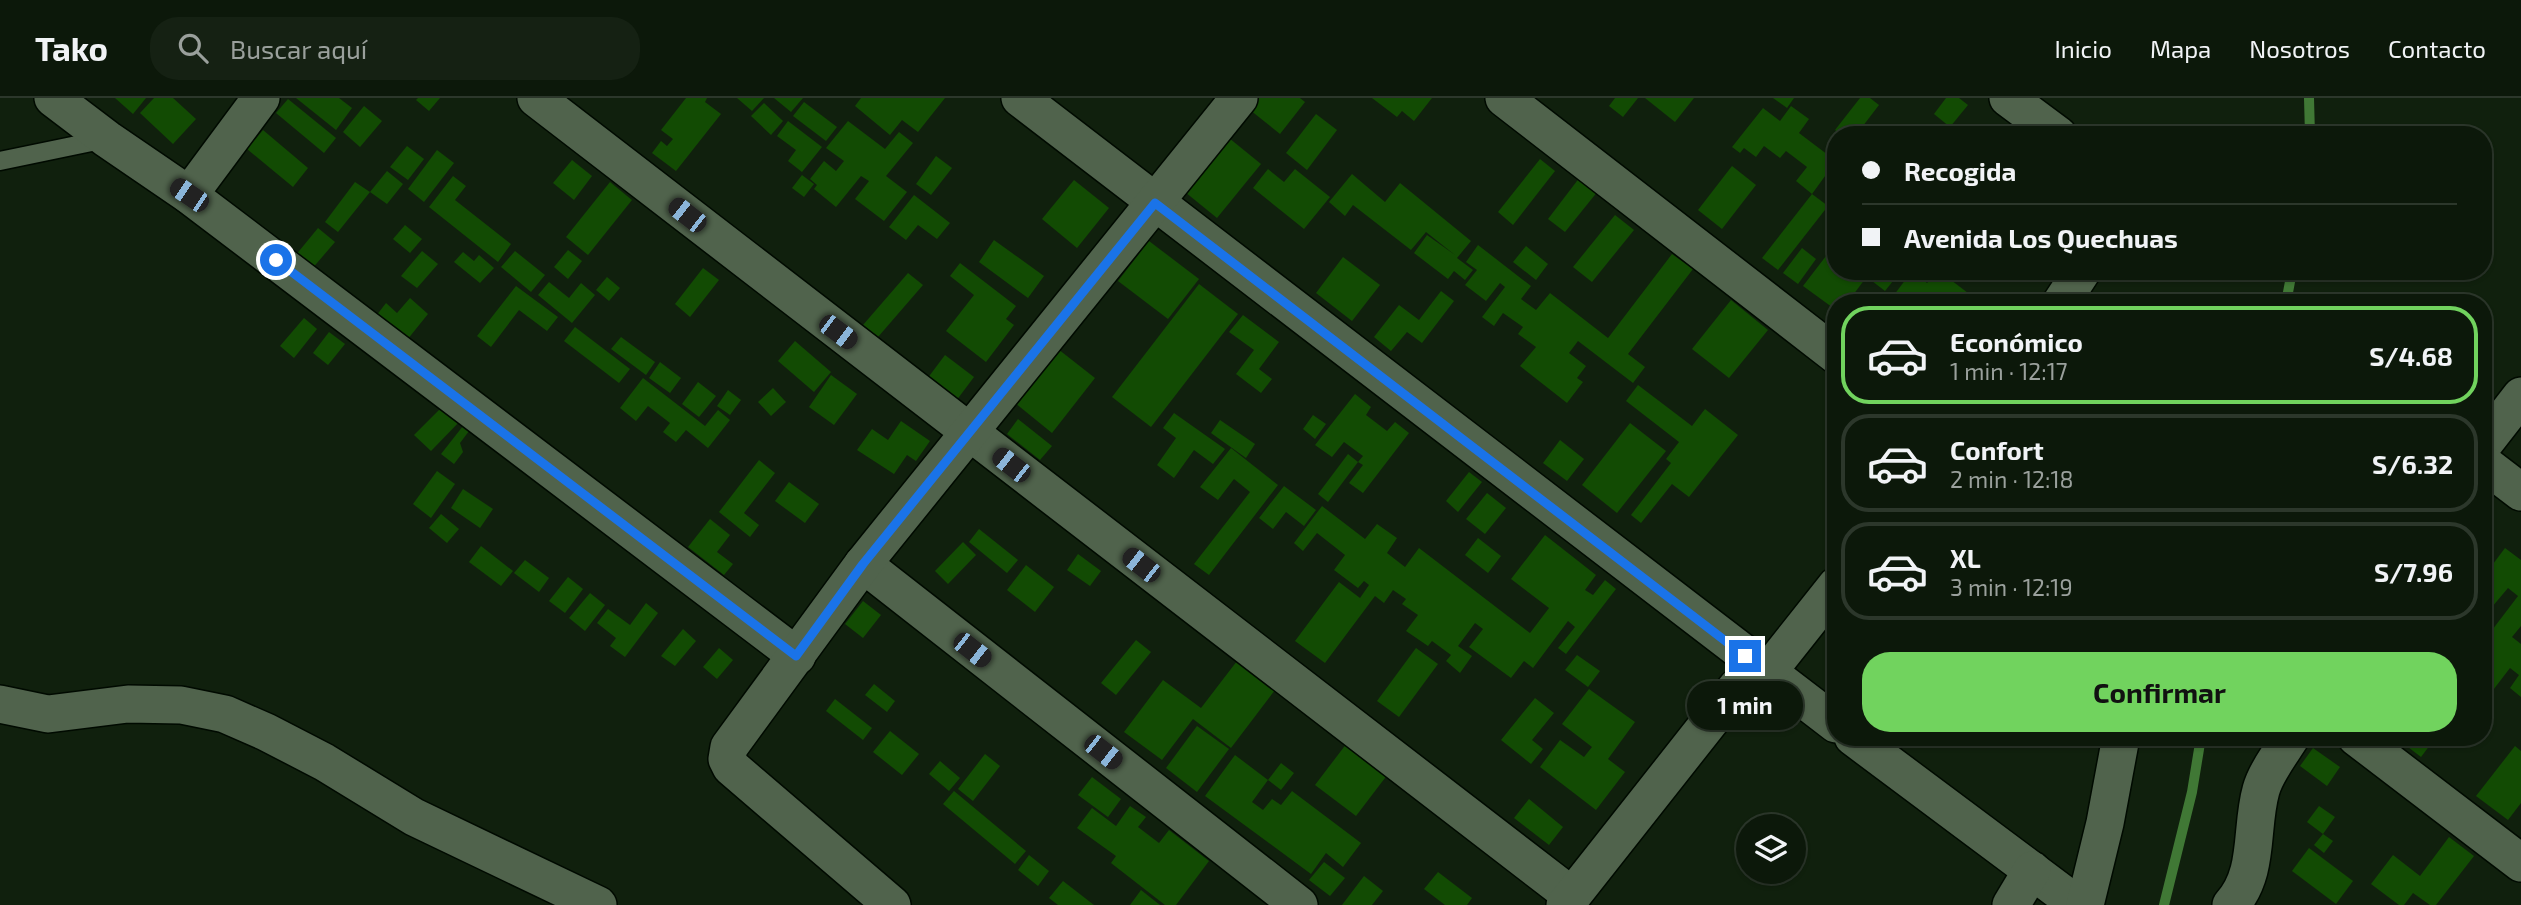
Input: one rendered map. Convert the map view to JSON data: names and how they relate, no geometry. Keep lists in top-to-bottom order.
{
  "page": {
    "header": "Tako",
    "search": "Buscar aquí",
    "nav": [
      "Inicio",
      "Mapa",
      "Nosotros",
      "Contacto"
    ],
    "banner": ["Recogida", "Avenida Los Quechuas"],
    "list": [
      {
        "name": "Económico",
        "note": "1 min · 12:17",
        "value": "S/4.68"
      },
      {
        "name": "Confort",
        "note": "2 min · 12:18",
        "value": "S/6.32"
      },
      {
        "name": "XL",
        "note": "3 min · 12:19",
        "value": "S/7.96"
      }
    ],
    "buttons": "Confirmar",
    "bubble": "1 min"
  }
}
